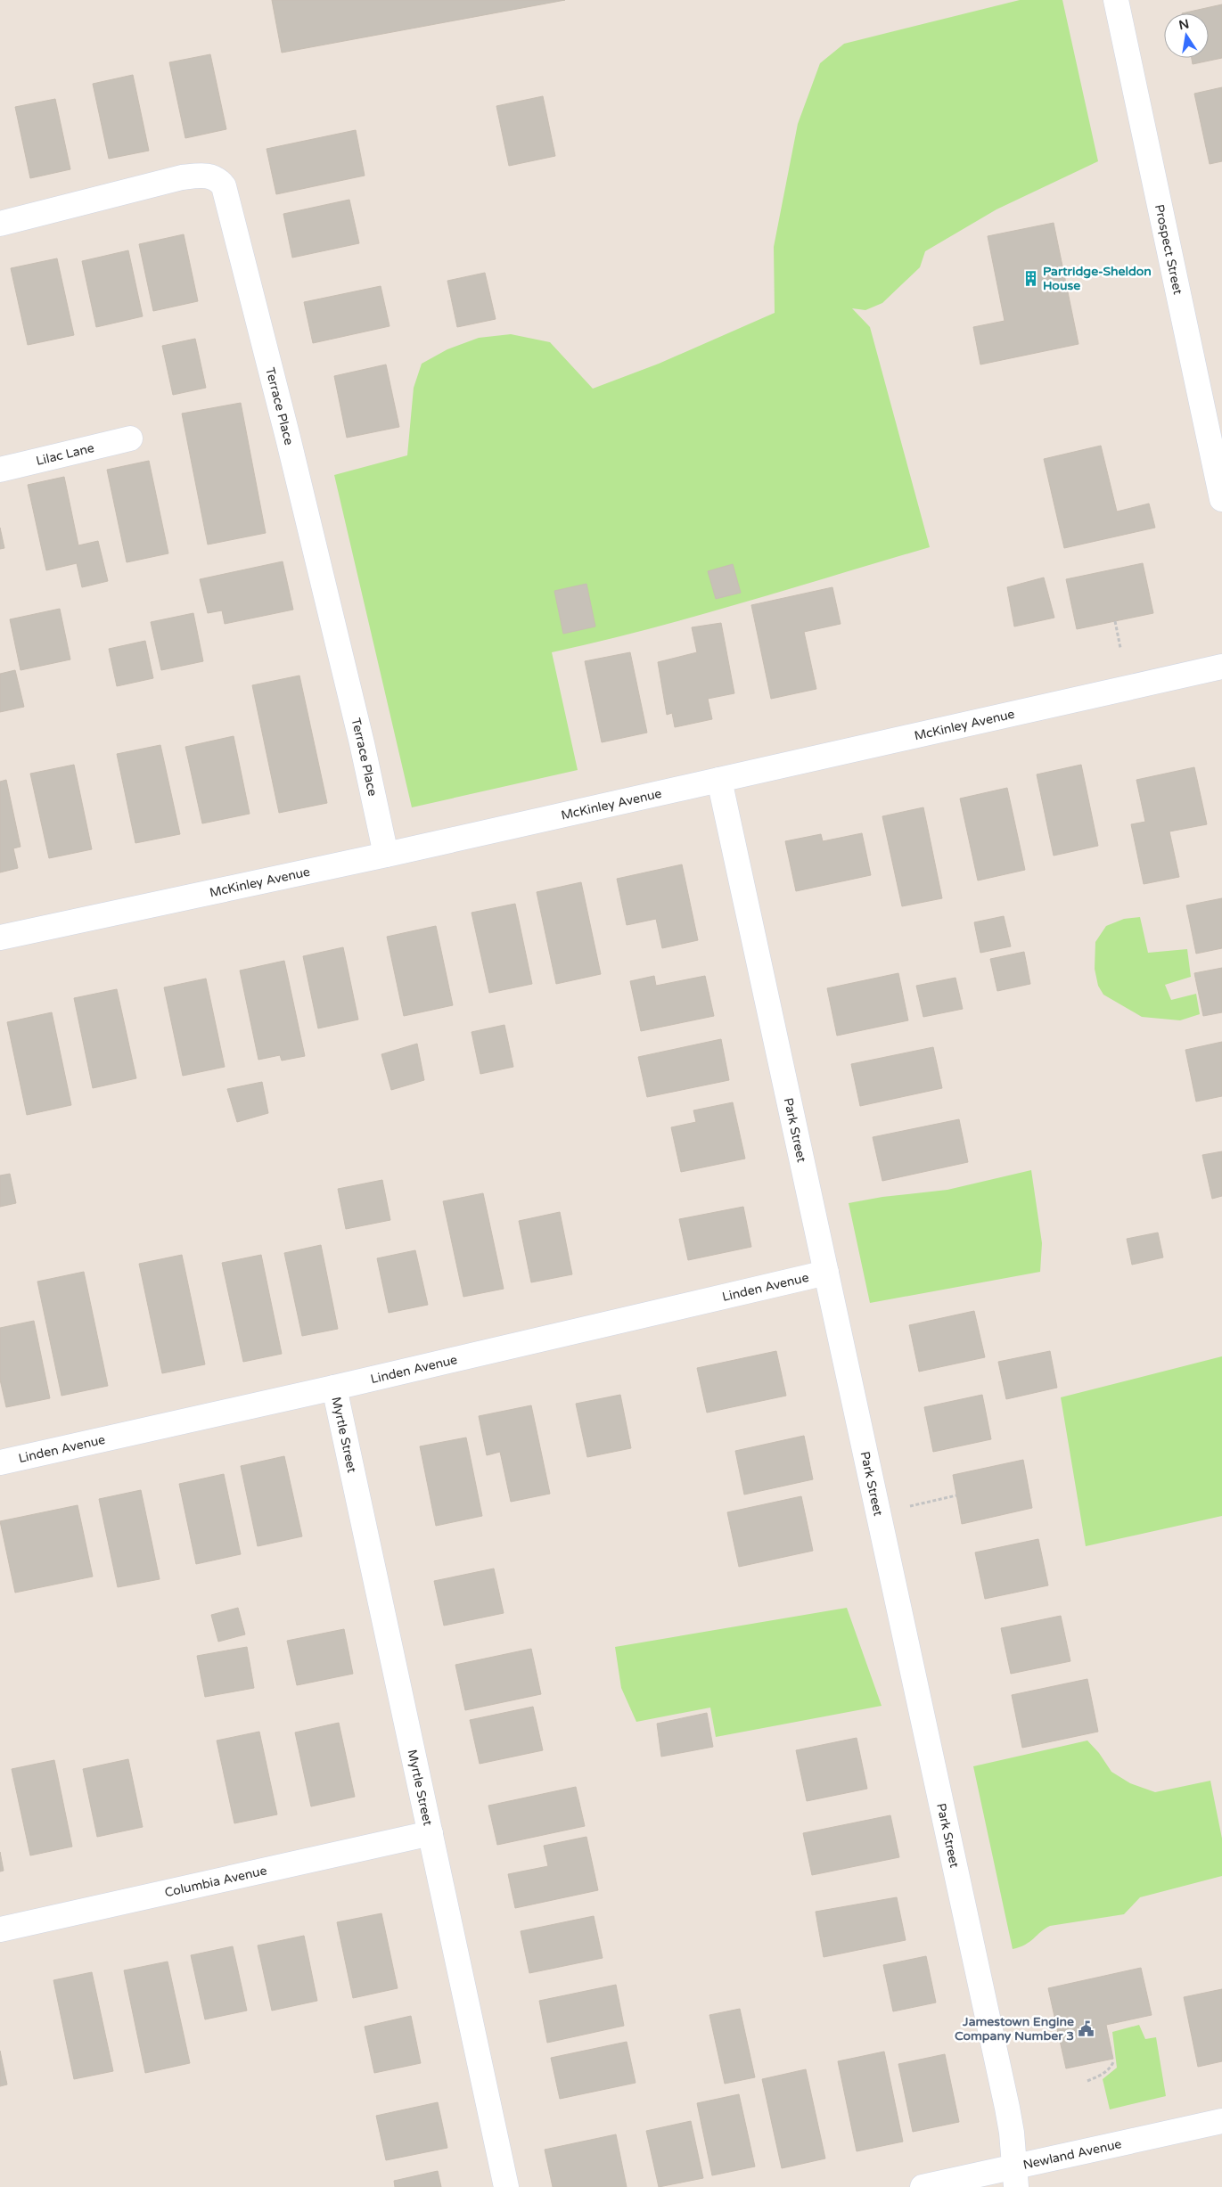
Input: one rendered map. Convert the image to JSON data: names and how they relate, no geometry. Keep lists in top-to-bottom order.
{
  "streets": {
    "street": [
      "Prospect Street",
      "Terrace Place",
      "Lilac Lane",
      "McKinley Avenue",
      "Park Street",
      "Linden Avenue",
      "Myrtle Street",
      "Columbia Avenue",
      "Newland Avenue"
    ]
  },
  "crossings": [
    ["Terrace Place", "McKinley Avenue"],
    ["McKinley Avenue", "Park Street"],
    ["Park Street", "Linden Avenue"],
    ["Park Street", "Newland Avenue"],
    ["Linden Avenue", "Myrtle Street"],
    ["Myrtle Street", "Columbia Avenue"]
  ],
  "places": {
    "building": ["Partridge-Sheldon House"],
    "public building": ["Jamestown Engine Company Number 3"]
  },
  "north": "top"
}
